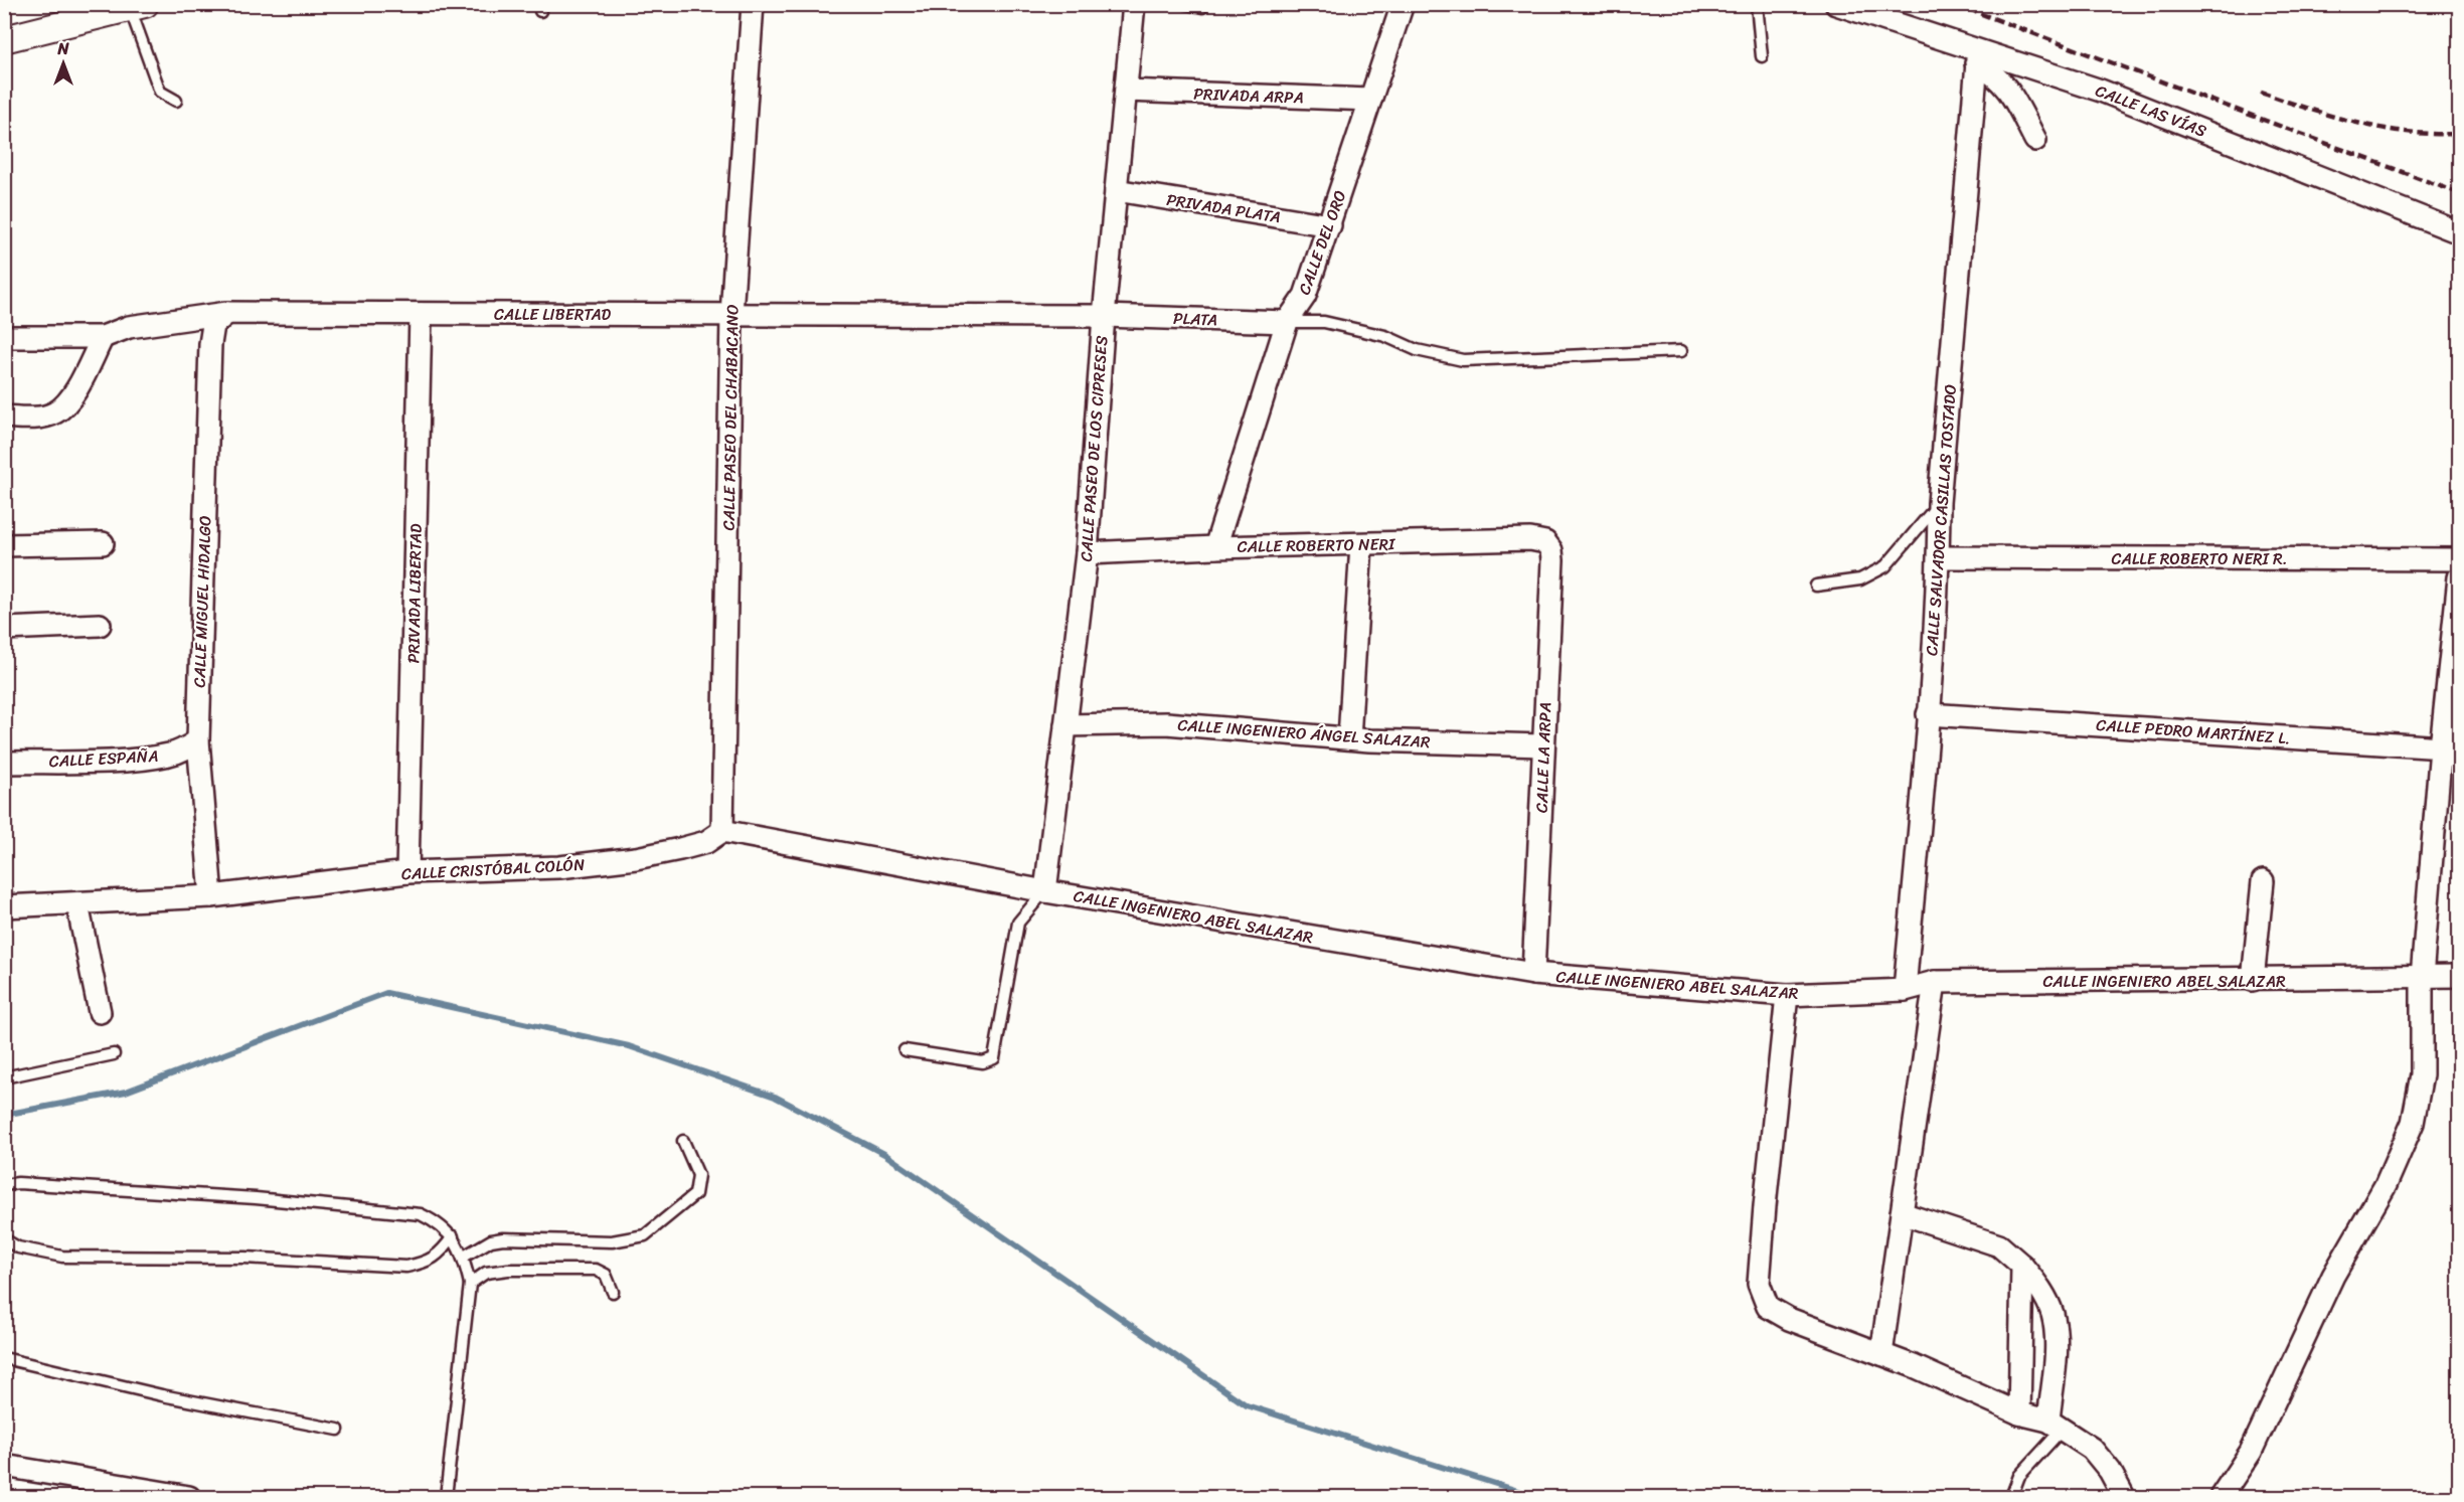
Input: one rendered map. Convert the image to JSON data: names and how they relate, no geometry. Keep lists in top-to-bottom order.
{
  "streets": {
    "street": [
      "PRIVADA ARPA",
      "CALLE LAS VÍAS",
      "PRIVADA PLATA",
      "CALLE DEL ORO",
      "CALLE LIBERTAD",
      "PLATA",
      "CALLE PASEO DEL CHABACANO",
      "CALLE PASEO DE LOS CIPRESES",
      "CALLE SALVADOR CASILLAS TOSTADO",
      "CALLE ROBERTO NERI",
      "CALLE ROBERTO NERI R.",
      "PRIVADA LIBERTAD",
      "CALLE MIGUEL HIDALGO",
      "CALLE PEDRO MARTÍNEZ L.",
      "CALLE INGENIERO ÁNGEL SALAZAR",
      "CALLE LA ARPA",
      "CALLE ESPAÑA",
      "CALLE CRISTÓBAL COLÓN",
      "CALLE INGENIERO ABEL SALAZAR"
    ]
  },
  "crossings": [
    ["PRIVADA ARPA", "CALLE DEL ORO"],
    ["PRIVADA ARPA", "CALLE PASEO DE LOS CIPRESES"],
    ["CALLE LAS VÍAS", "CALLE SALVADOR CASILLAS TOSTADO"],
    ["PRIVADA PLATA", "CALLE DEL ORO"],
    ["PRIVADA PLATA", "CALLE PASEO DE LOS CIPRESES"],
    ["CALLE DEL ORO", "PLATA"],
    ["CALLE DEL ORO", "CALLE ROBERTO NERI"],
    ["CALLE LIBERTAD", "PLATA"],
    ["CALLE LIBERTAD", "CALLE PASEO DEL CHABACANO"],
    ["CALLE LIBERTAD", "CALLE PASEO DE LOS CIPRESES"],
    ["CALLE LIBERTAD", "PRIVADA LIBERTAD"],
    ["CALLE LIBERTAD", "CALLE MIGUEL HIDALGO"],
    ["PLATA", "CALLE PASEO DE LOS CIPRESES"],
    ["CALLE PASEO DEL CHABACANO", "CALLE CRISTÓBAL COLÓN"],
    ["CALLE PASEO DE LOS CIPRESES", "CALLE ROBERTO NERI"],
    ["CALLE PASEO DE LOS CIPRESES", "CALLE INGENIERO ÁNGEL SALAZAR"],
    ["CALLE PASEO DE LOS CIPRESES", "CALLE INGENIERO ABEL SALAZAR"],
    ["CALLE SALVADOR CASILLAS TOSTADO", "CALLE ROBERTO NERI R."],
    ["CALLE SALVADOR CASILLAS TOSTADO", "CALLE PEDRO MARTÍNEZ L."],
    ["CALLE SALVADOR CASILLAS TOSTADO", "CALLE INGENIERO ABEL SALAZAR"],
    ["CALLE ROBERTO NERI", "CALLE LA ARPA"],
    ["PRIVADA LIBERTAD", "CALLE CRISTÓBAL COLÓN"],
    ["CALLE MIGUEL HIDALGO", "CALLE ESPAÑA"],
    ["CALLE MIGUEL HIDALGO", "CALLE CRISTÓBAL COLÓN"],
    ["CALLE INGENIERO ÁNGEL SALAZAR", "CALLE LA ARPA"],
    ["CALLE LA ARPA", "CALLE INGENIERO ABEL SALAZAR"]
  ],
  "north": "top"
}
